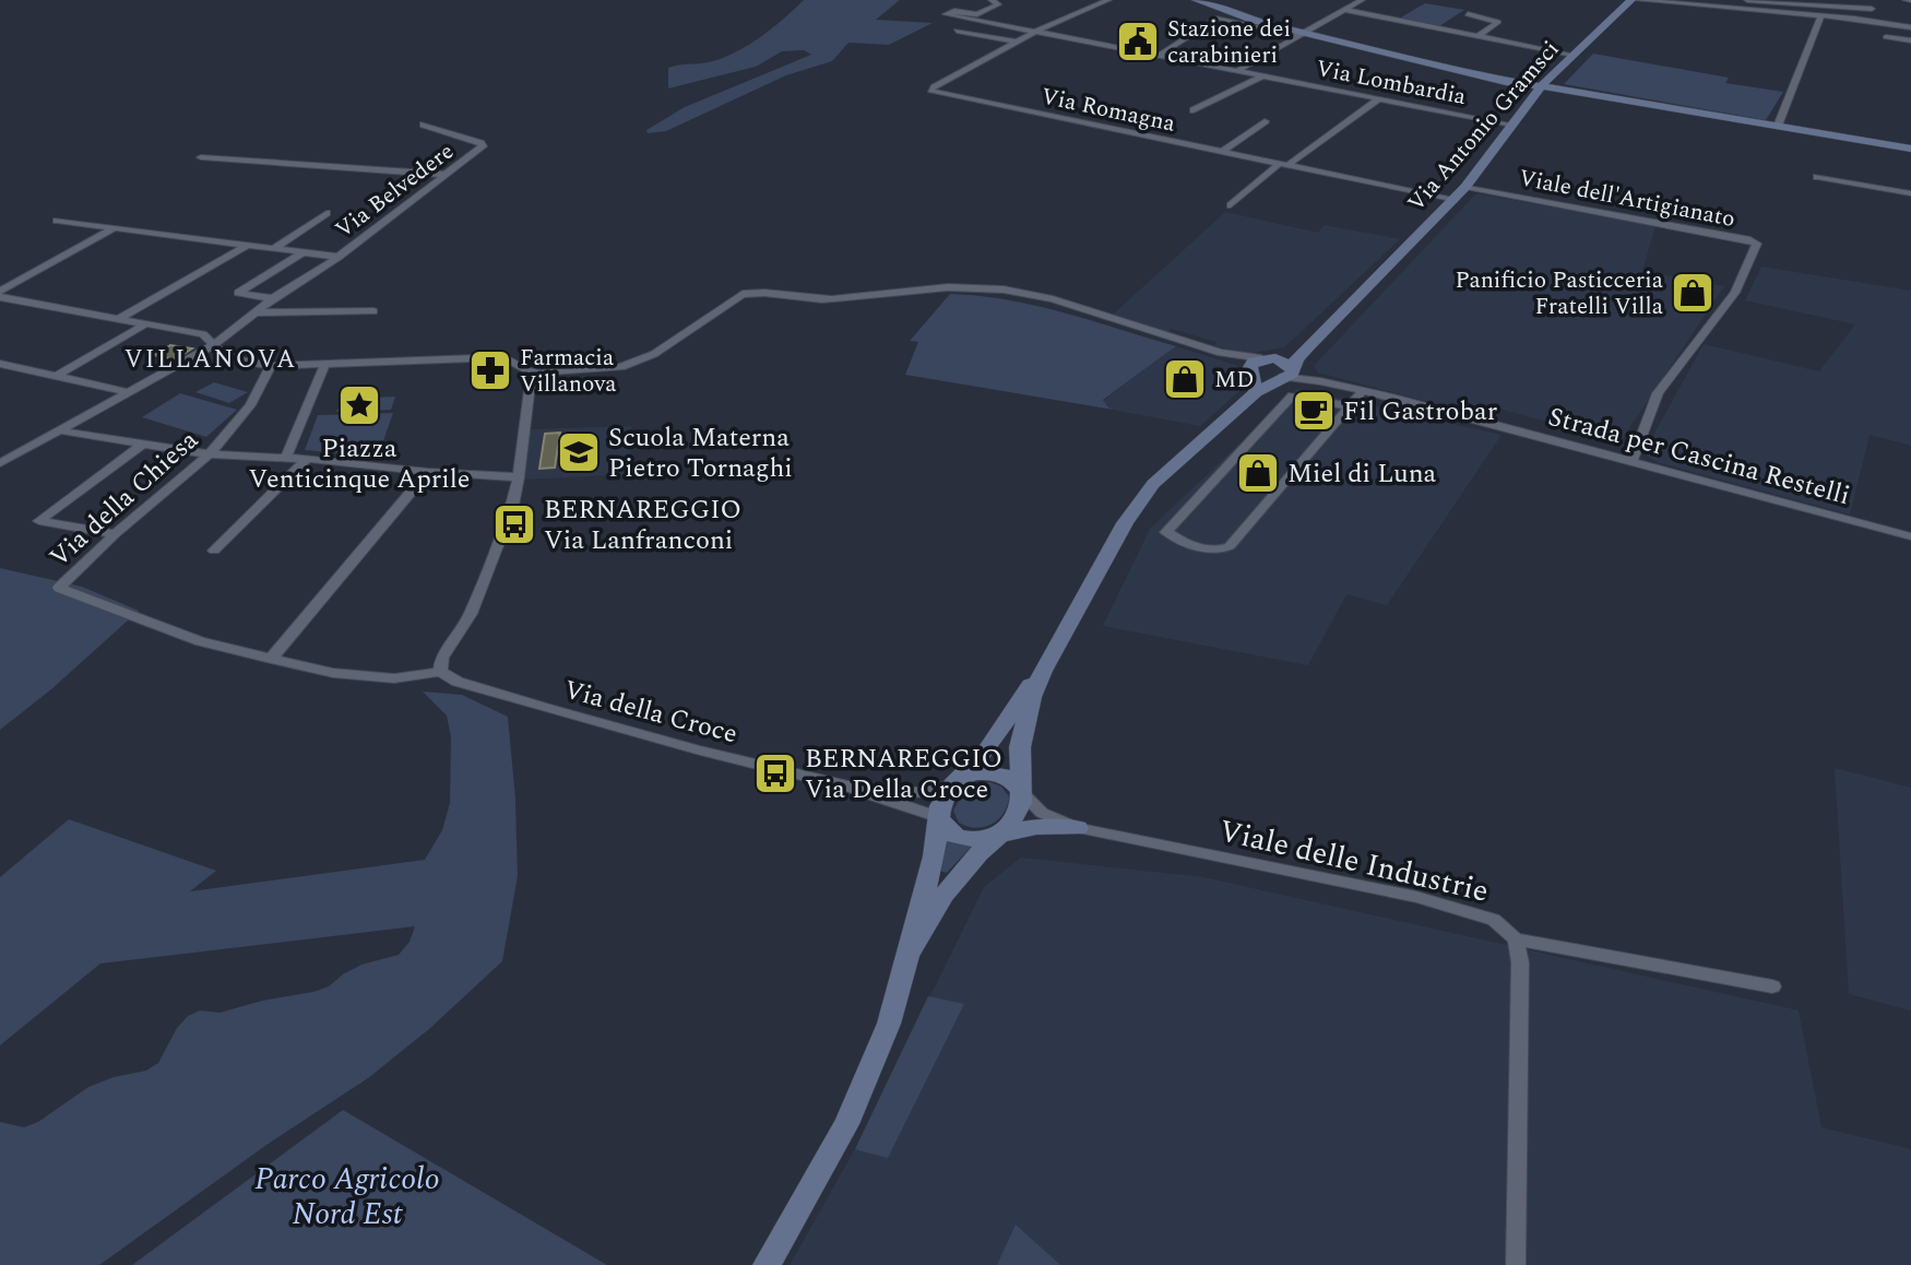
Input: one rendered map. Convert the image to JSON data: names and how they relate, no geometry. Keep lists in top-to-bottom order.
{
  "streets": {
    "street": [
      "Via Lombardia",
      "Via Romagna",
      "Via Antonio Gramsci",
      "Via Belvedere",
      "Viale dell'Artigianato",
      "Strada per Cascina Restelli",
      "Via della Chiesa",
      "Via della Croce",
      "Viale delle Industrie"
    ]
  },
  "crossings": [
    ["Via Lombardia", "Via Antonio Gramsci"],
    ["Via Antonio Gramsci", "Viale dell'Artigianato"],
    ["Viale dell'Artigianato", "Strada per Cascina Restelli"]
  ],
  "districts": ["VILLANOVA"],
  "parks": ["Parco Agricolo Nord Est"],
  "places": {
    "public building": ["Stazione dei carabinieri"],
    "shop": ["Panificio Pasticceria Fratelli Villa", "MD", "Miel di Luna"],
    "pharmacy": ["Farmacia Villanova"],
    "place": ["Piazza Venticinque Aprile"],
    "cafe": ["Fil Gastrobar"],
    "school or university": ["Scuola Materna Pietro Tornaghi"],
    "bus stop": ["BERNAREGGIO Via Lanfranconi", "BERNAREGGIO Via Della Croce"]
  }
}
